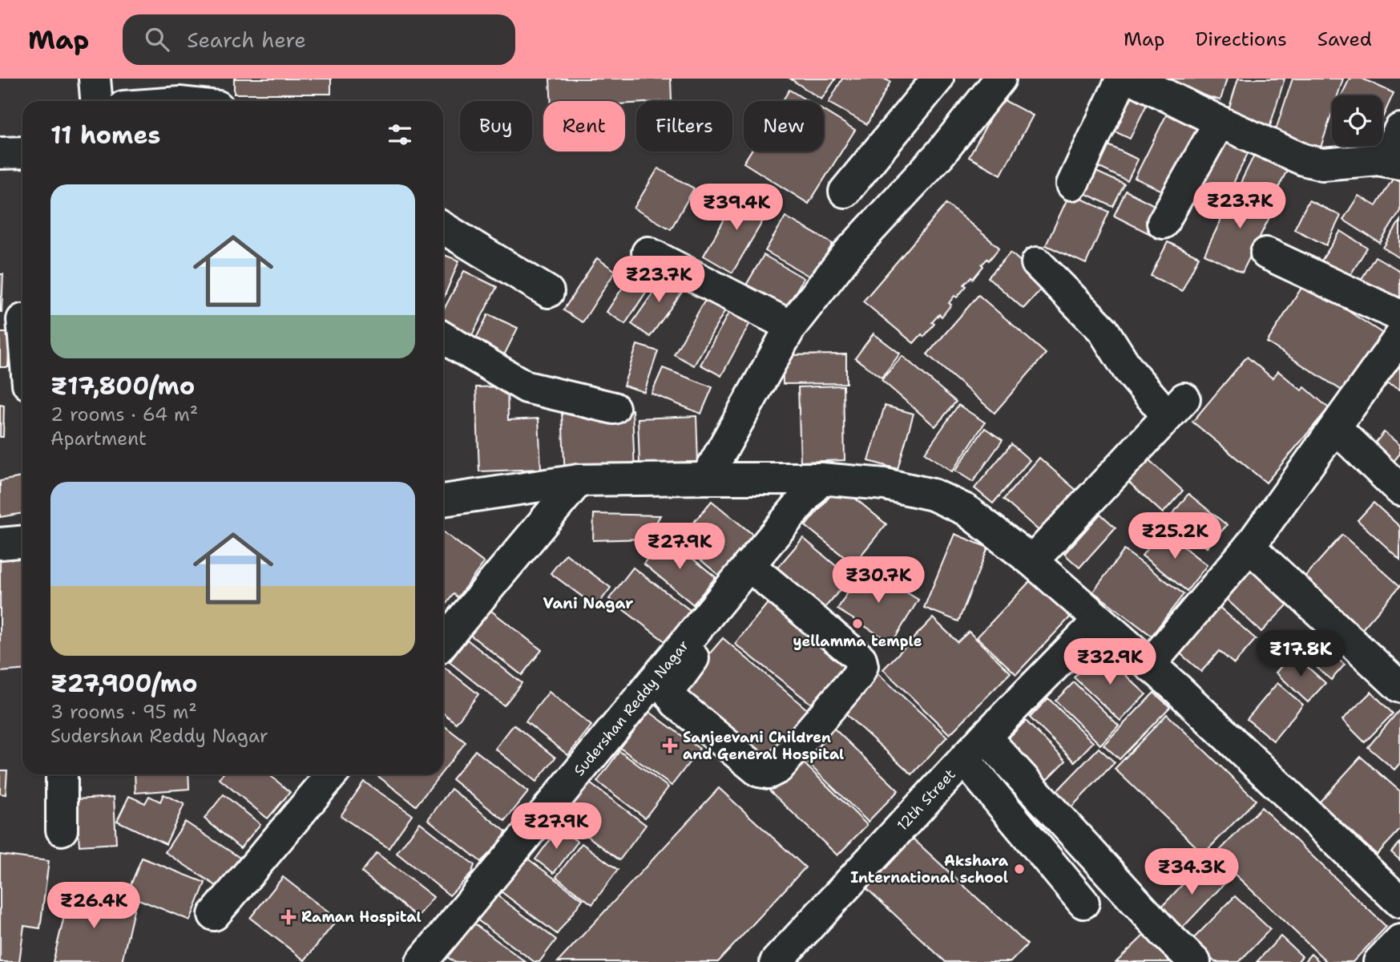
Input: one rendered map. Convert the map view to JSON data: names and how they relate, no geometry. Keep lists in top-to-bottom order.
{
  "streets": {
    "street": ["Sudershan Reddy Nagar", "12th Street"]
  },
  "districts": ["Vani Nagar"],
  "places": {
    "other": ["yellamma temple", "Akshara International school"],
    "health": ["Sanjeevani Children and General Hospital", "Raman Hospital"]
  },
  "page": {
    "header": "Map",
    "search": "Search here",
    "nav": ["Map", "Directions", "Saved"],
    "chip": [
      "Buy",
      "Rent",
      "Filters",
      "New"
    ],
    "heading": "11 homes",
    "list": [
      {
        "name": "₹17,800/mo",
        "note": "2 rooms · 64 m² · Apartment"
      },
      {
        "name": "₹27,900/mo",
        "note": "3 rooms · 95 m² · Sudershan Reddy Nagar"
      }
    ],
    "price": [
      "₹23.7K",
      "₹39.4K",
      "₹23.7K",
      "₹25.2K",
      "₹27.9K",
      "₹30.7K",
      "₹17.8K",
      "₹32.9K",
      "₹27.9K",
      "₹34.3K",
      "₹26.4K"
    ]
  }
}
